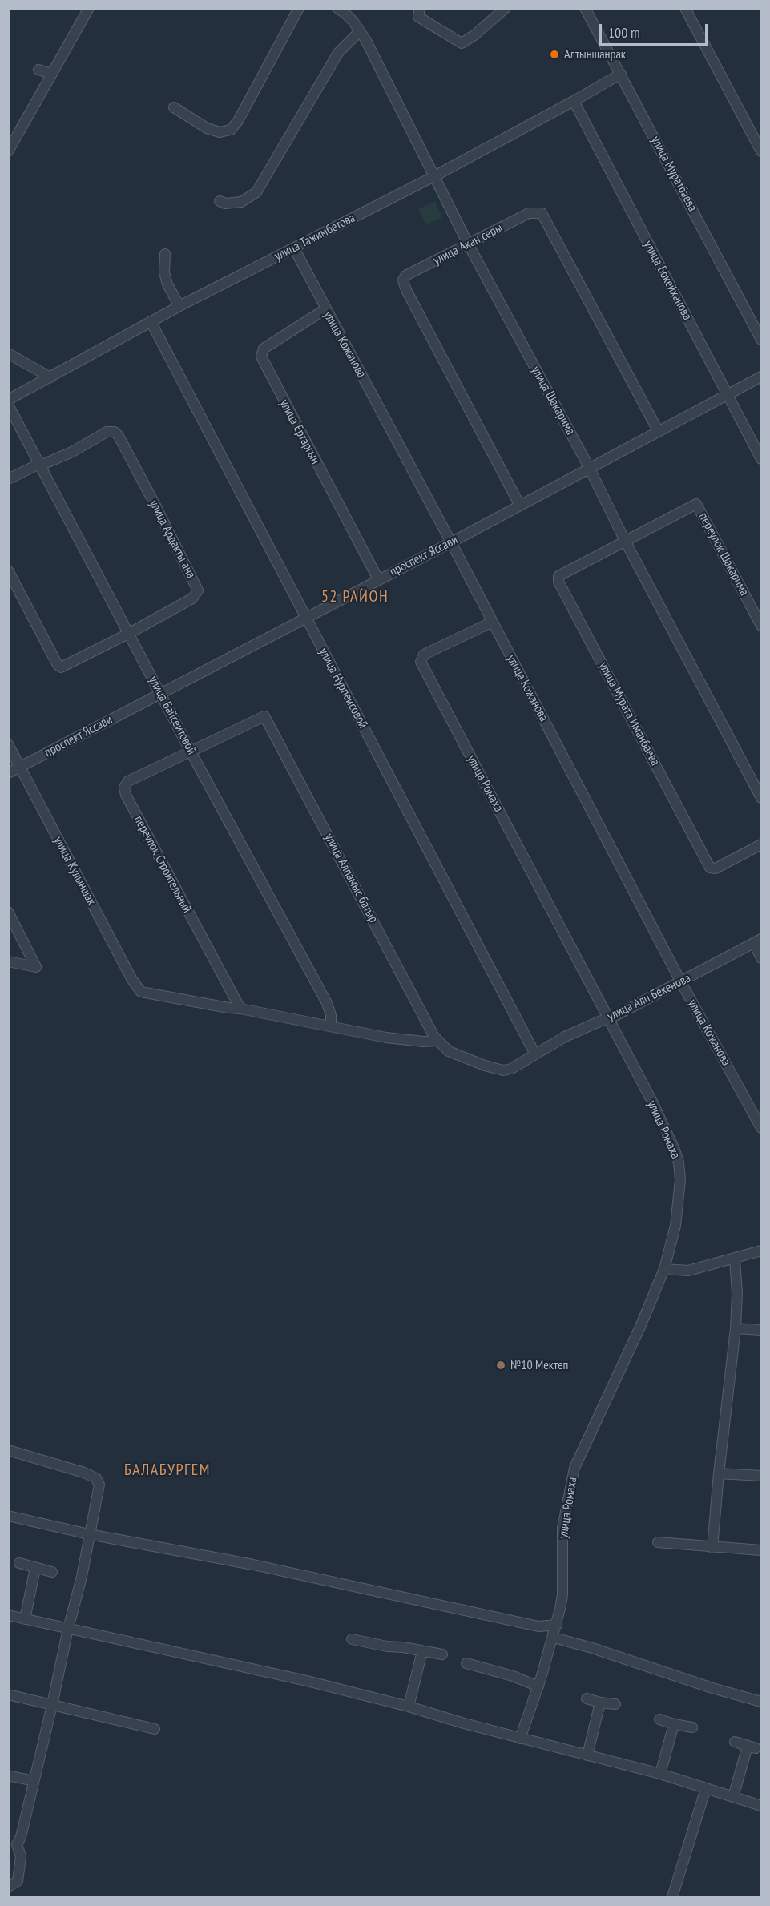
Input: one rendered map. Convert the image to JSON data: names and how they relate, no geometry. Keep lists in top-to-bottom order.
{
  "streets": {
    "street": [
      "улица Муратбаева",
      "улица Тажимбетова",
      "улица Акан серы",
      "улица Бокейханова",
      "улица Кожанова",
      "улица Шакарима",
      "улица Ертаргын",
      "улица Ардакты ана",
      "переулок Шакарима",
      "проспект Яссави",
      "улица Нурпеисовой",
      "улица Мурата Иманбаева",
      "улица Байсеитовой",
      "улица Ромаха",
      "переулок Строительный",
      "улица Кулыншак",
      "улица Алпамыс батыр",
      "улица Али Бекенова"
    ]
  },
  "crossings": [
    ["улица Муратбаева", "улица Тажимбетова"],
    ["улица Тажимбетова", "улица Бокейханова"],
    ["улица Тажимбетова", "улица Кожанова"],
    ["улица Тажимбетова", "улица Шакарима"],
    ["улица Тажимбетова", "улица Нурпеисовой"],
    ["улица Акан серы", "улица Шакарима"],
    ["улица Акан серы", "проспект Яссави"],
    ["улица Бокейханова", "проспект Яссави"],
    ["улица Кожанова", "улица Ертаргын"],
    ["улица Кожанова", "проспект Яссави"],
    ["улица Кожанова", "улица Ромаха"],
    ["улица Кожанова", "улица Али Бекенова"],
    ["улица Шакарима", "переулок Шакарима"],
    ["улица Шакарима", "проспект Яссави"],
    ["улица Шакарима", "улица Мурата Иманбаева"],
    ["улица Ертаргын", "проспект Яссави"],
    ["улица Ардакты ана", "улица Байсеитовой"],
    ["переулок Шакарима", "улица Мурата Иманбаева"],
    ["проспект Яссави", "улица Нурпеисовой"],
    ["проспект Яссави", "улица Байсеитовой"],
    ["проспект Яссави", "улица Кулыншак"],
    ["улица Нурпеисовой", "улица Али Бекенова"],
    ["улица Байсеитовой", "переулок Строительный"],
    ["улица Байсеитовой", "улица Алпамыс батыр"],
    ["улица Ромаха", "улица Али Бекенова"],
    ["переулок Строительный", "улица Кулыншак"],
    ["переулок Строительный", "улица Алпамыс батыр"],
    ["улица Алпамыс батыр", "улица Али Бекенова"]
  ],
  "districts": ["52 РАЙОН", "БАЛАБУРГЕМ"],
  "places": ["Алтыншанрак", "№10 Мектеп"],
  "scale_bar": "100 m"
}
